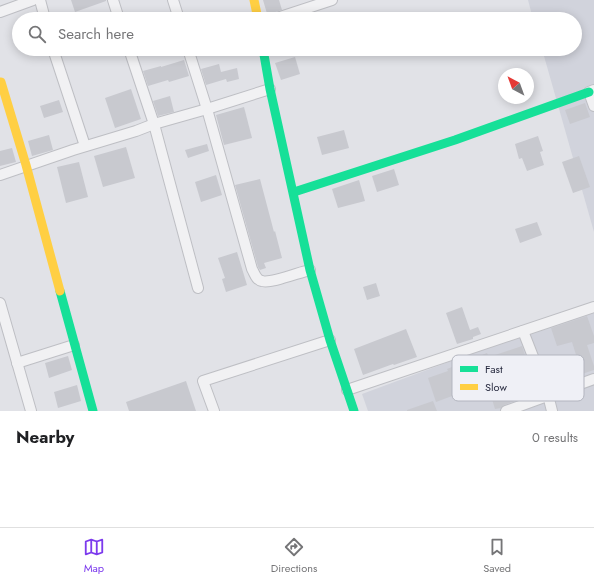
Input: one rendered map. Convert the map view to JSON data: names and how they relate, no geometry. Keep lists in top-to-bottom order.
{
  "legend": ["Fast", "Slow"],
  "north": "top left",
  "page": {
    "search": "Search here",
    "heading": ["Nearby", "0 results"],
    "nav": ["Map", "Directions", "Saved"]
  }
}
